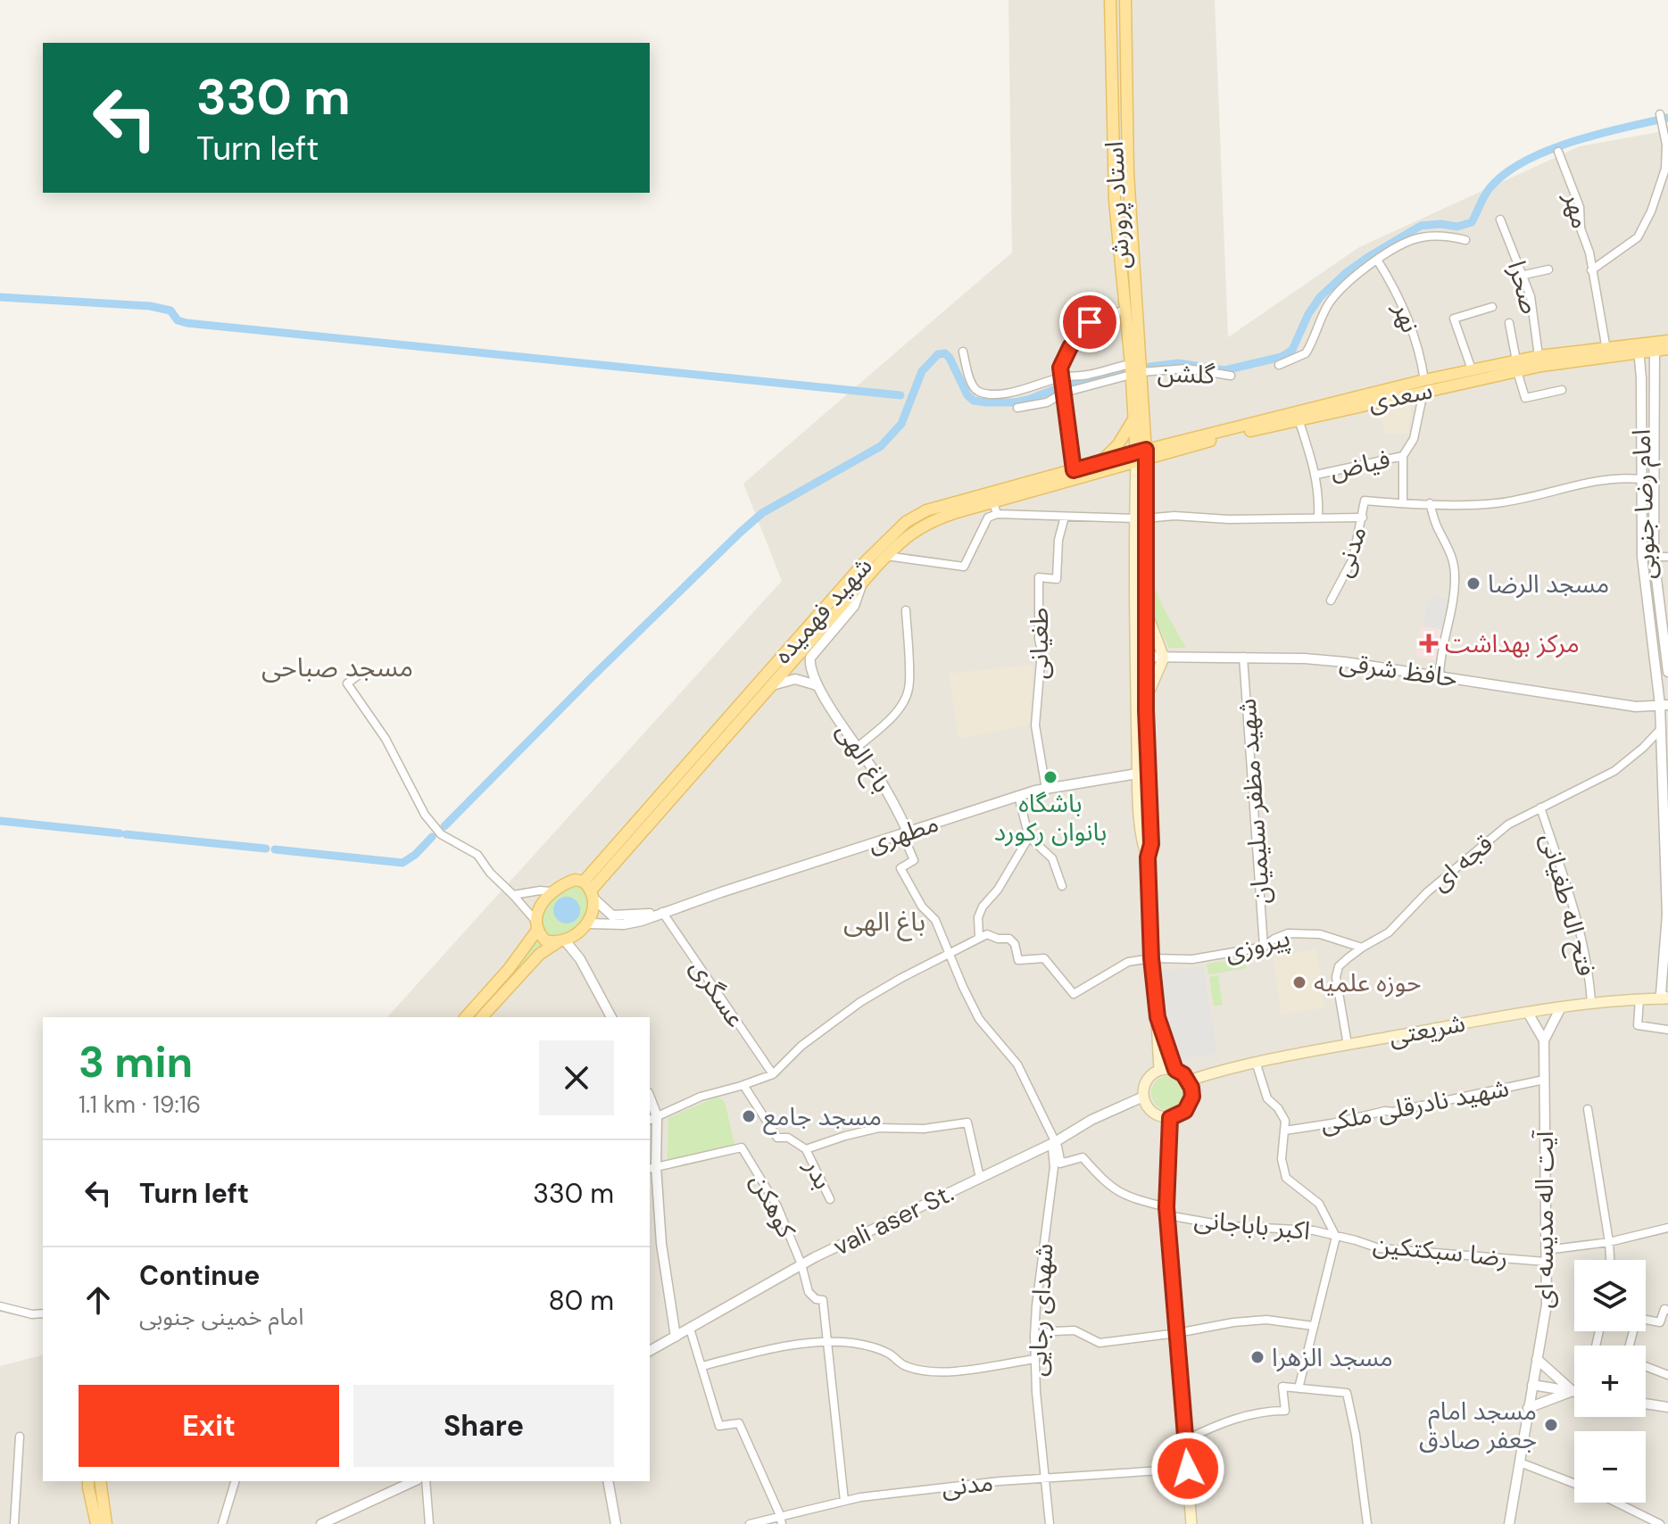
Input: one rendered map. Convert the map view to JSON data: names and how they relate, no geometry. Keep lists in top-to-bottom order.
{
  "streets": {
    "main road": [
      "استاد پرورش",
      "سعدی",
      "شهید فهمیده",
      "شریعتی"
    ],
    "street": [
      "مهر",
      "صحرا",
      "نهر",
      "گلشن",
      "فیاض",
      "امام رضا جنوبی",
      "مدنی",
      "طغیانی",
      "حافظ شرقی",
      "باغ الهی",
      "شهید مظفر سلیمیان",
      "مطهری",
      "قجه ای",
      "فتح اله طغیانی",
      "پیروزی",
      "عسگری",
      "شهید نادرقلی ملکی",
      "بدر",
      "کوهکن",
      "vali aser St.",
      "آیت اله مدیسه ای",
      "اکبر باباجانی",
      "رضا سبکتکین",
      "شهدای رجایی"
    ]
  },
  "crossings": [
    ["استاد پرورش", "گلشن"],
    ["استاد پرورش", "سعدی"],
    ["استاد پرورش", "شهید فهمیده"],
    ["مهر", "سعدی"],
    ["صحرا", "سعدی"],
    ["نهر", "سعدی"],
    ["سعدی", "امام رضا جنوبی"],
    ["سعدی", "شهید فهمیده"],
    ["امام رضا جنوبی", "حافظ شرقی"],
    ["امام رضا جنوبی", "قجه ای"],
    ["امام رضا جنوبی", "شریعتی"],
    ["مدنی", "شهدای رجایی"],
    ["طغیانی", "مطهری"],
    ["حافظ شرقی", "شهید مظفر سلیمیان"],
    ["باغ الهی", "مطهری"],
    ["شهید مظفر سلیمیان", "پیروزی"],
    ["مطهری", "عسگری"],
    ["قجه ای", "فتح اله طغیانی"],
    ["قجه ای", "پیروزی"],
    ["قجه ای", "شریعتی"],
    ["فتح اله طغیانی", "شریعتی"],
    ["شریعتی", "vali aser St."],
    ["شهید نادرقلی ملکی", "آیت اله مدیسه ای"],
    ["کوهکن", "vali aser St."],
    ["vali aser St.", "شهدای رجایی"],
    ["آیت اله مدیسه ای", "رضا سبکتکین"],
    ["اکبر باباجانی", "رضا سبکتکین"]
  ],
  "districts": ["مسجد صباحی", "باغ الهی"],
  "places": {
    "other": [
      "مسجد الرضا",
      "باشگاه بانوان رکورد",
      "حوزه علمیه",
      "مسجد جامع",
      "مسجد الزهرا",
      "مسجد امام جعفر صادق"
    ],
    "health": ["مرکز بهداشت"]
  },
  "page": {
    "turn": ["330 m", "Turn left"],
    "heading": ["3 min", "1.1 km · 19:16"],
    "list": [
      {
        "name": "Turn left",
        "value": "330 m"
      },
      {
        "name": "Continue",
        "note": "امام خمینی جنوبی",
        "value": "80 m"
      }
    ],
    "map_buttons": ["+", "−"],
    "buttons": ["Exit", "Share"]
  }
}
